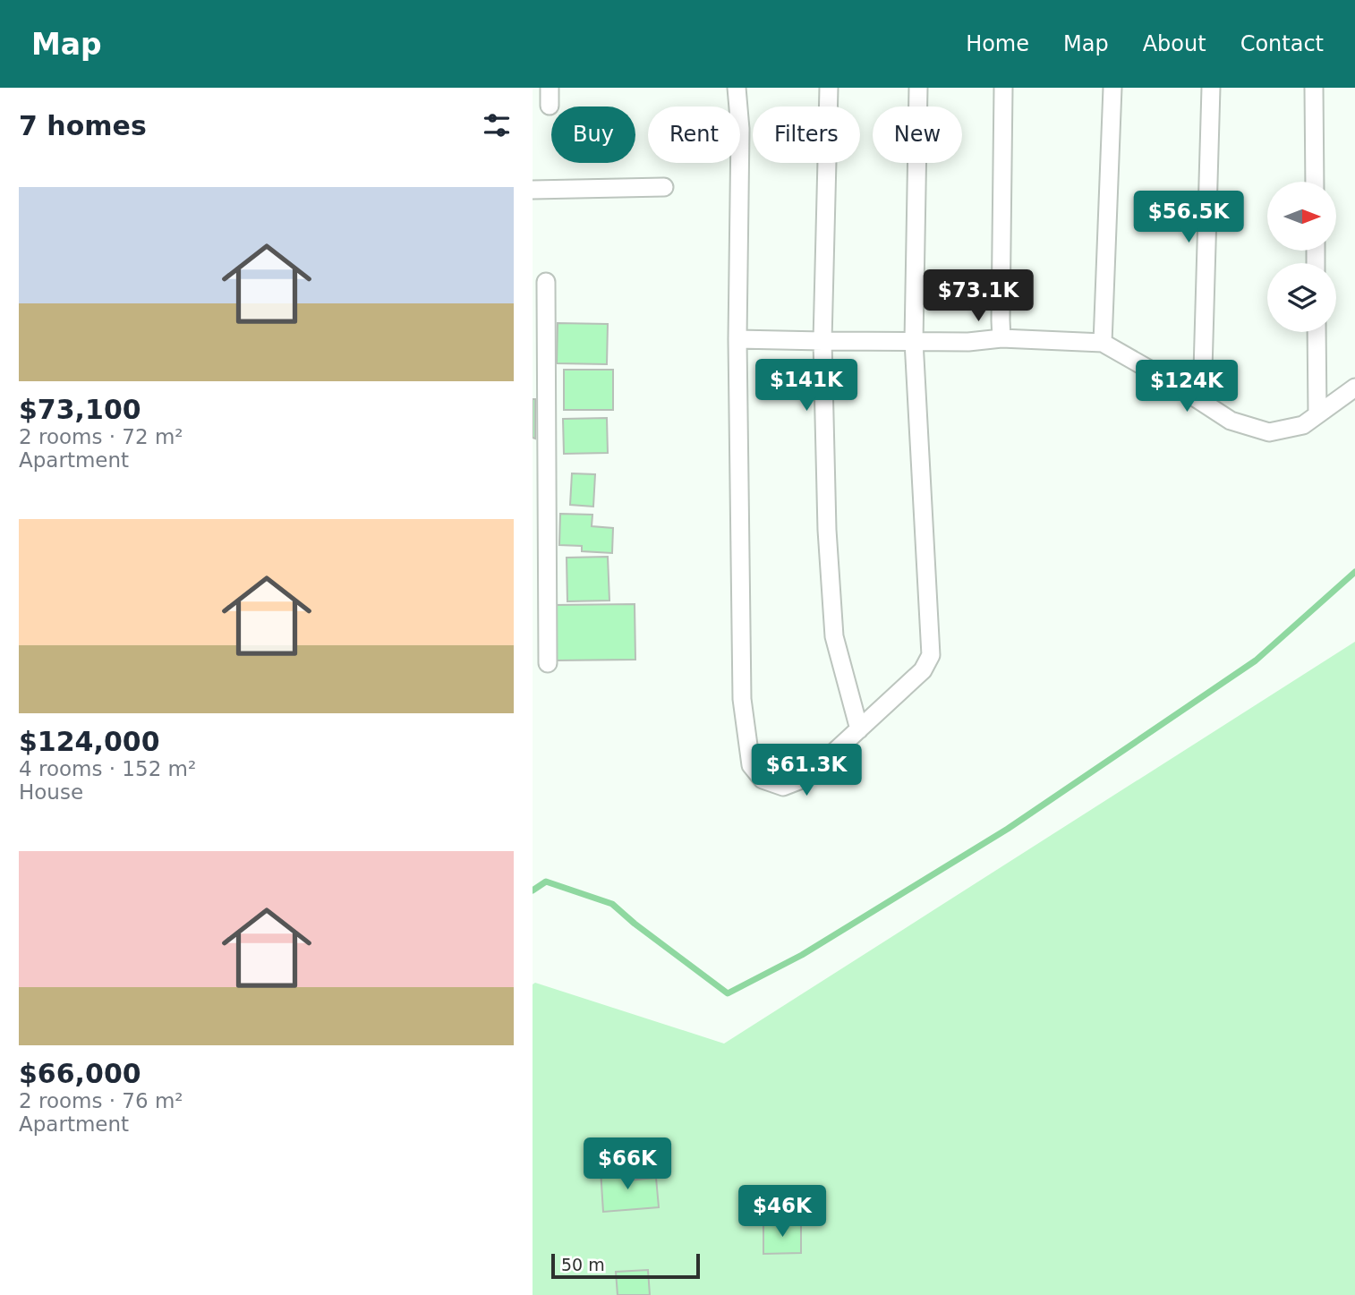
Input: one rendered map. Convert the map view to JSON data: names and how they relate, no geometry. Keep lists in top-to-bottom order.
{
  "scale_bar": "50 m",
  "north": "right",
  "page": {
    "header": "Map",
    "nav": [
      "Home",
      "Map",
      "About",
      "Contact"
    ],
    "heading": "7 homes",
    "chip": [
      "Buy",
      "Rent",
      "Filters",
      "New"
    ],
    "list": [
      {
        "name": "$73,100",
        "note": "2 rooms · 72 m² · Apartment"
      },
      {
        "name": "$124,000",
        "note": "4 rooms · 152 m² · House"
      },
      {
        "name": "$66,000",
        "note": "2 rooms · 76 m² · Apartment"
      }
    ],
    "price": [
      "$56.5K",
      "$73.1K",
      "$141K",
      "$124K",
      "$61.3K",
      "$66K",
      "$46K"
    ],
    "scale": "50 m"
  }
}
